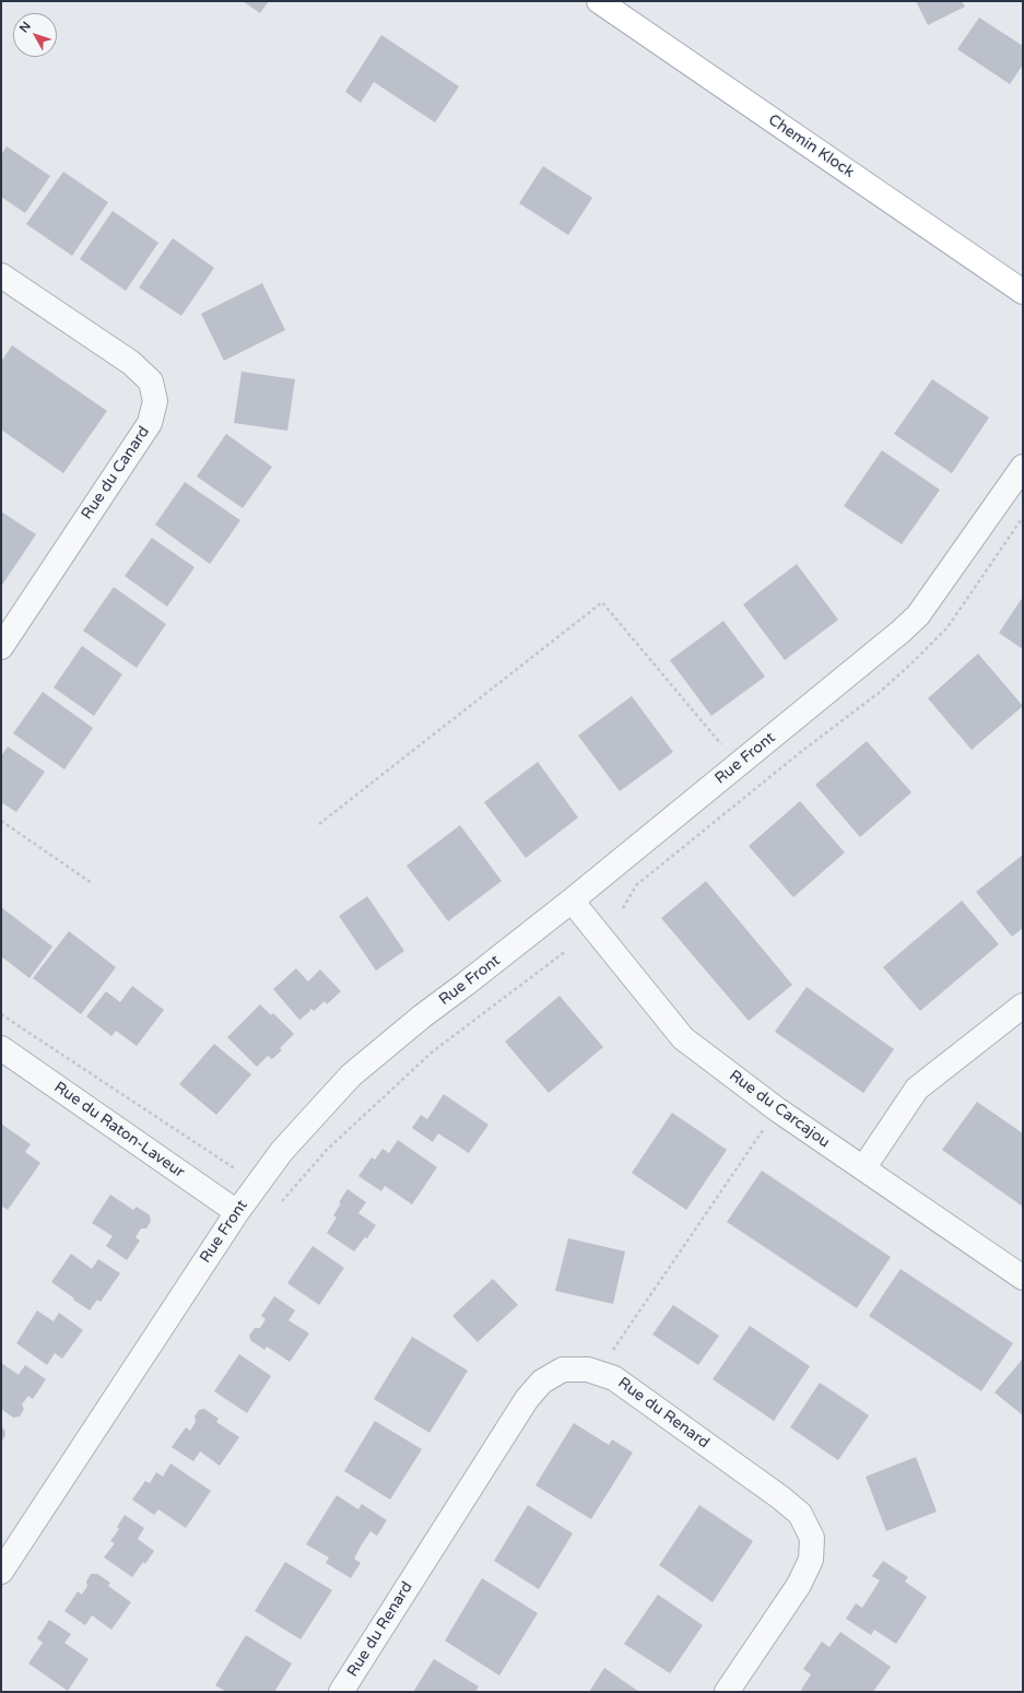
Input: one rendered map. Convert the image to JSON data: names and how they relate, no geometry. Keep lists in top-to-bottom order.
{
  "streets": {
    "main road": ["Chemin Klock"],
    "street": [
      "Rue du Canard",
      "Rue Front",
      "Rue du Carcajou",
      "Rue du Raton-Laveur",
      "Rue du Renard"
    ]
  },
  "crossings": [
    ["Rue Front", "Rue du Carcajou"],
    ["Rue Front", "Rue du Raton-Laveur"]
  ],
  "north": "top left"
}
